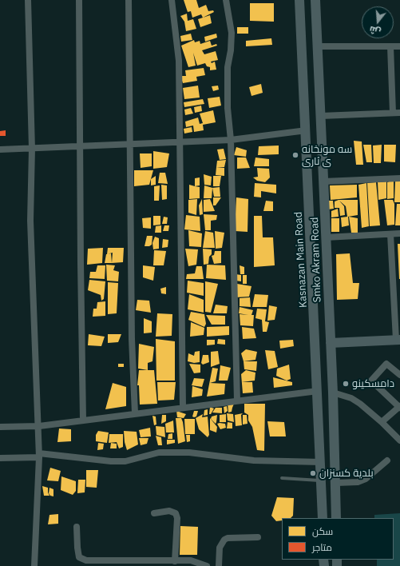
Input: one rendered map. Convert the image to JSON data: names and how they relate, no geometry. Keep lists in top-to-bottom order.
{
  "streets": {
    "street": ["Kasnazan Main Road", "Smko Akram Road"]
  },
  "places": ["سه مونخانه ی ئاری", "دامسكينو", "بلدية كسنزان"],
  "legend": ["سكن", "متاجر"],
  "north": "bottom"
}
